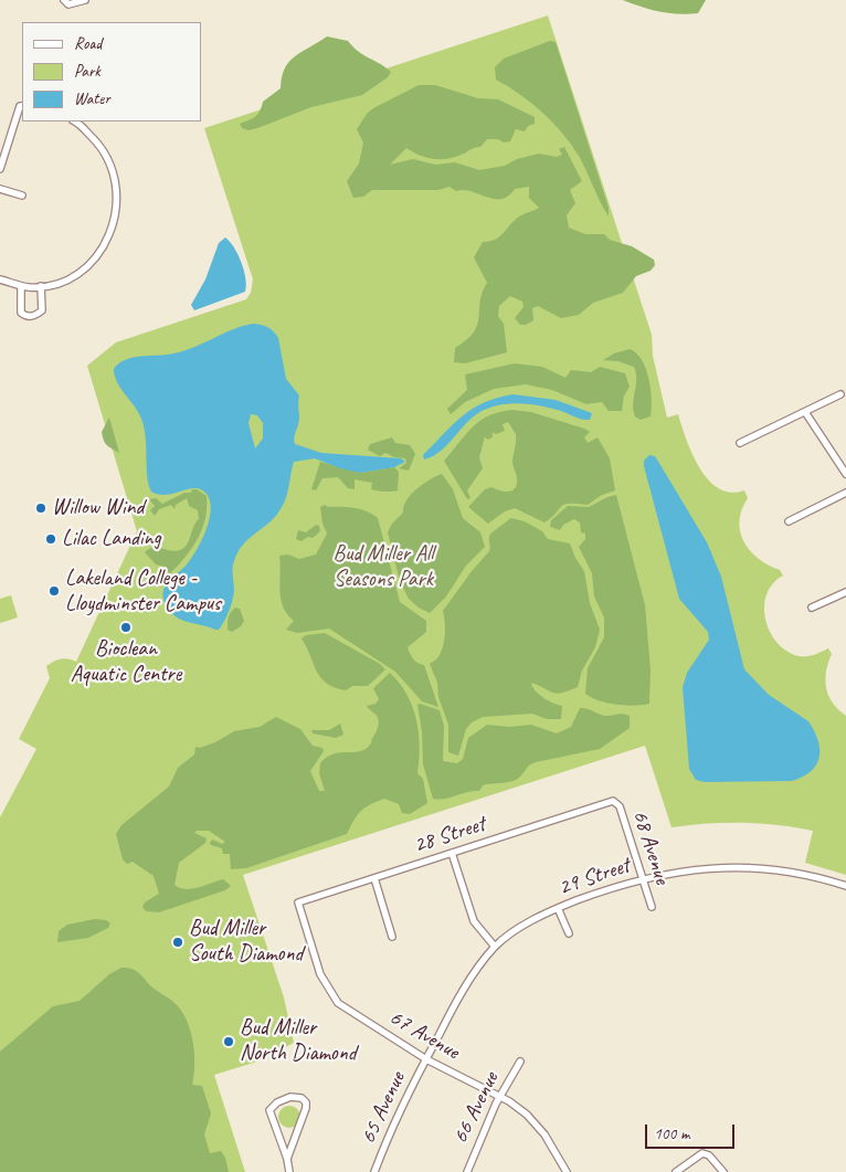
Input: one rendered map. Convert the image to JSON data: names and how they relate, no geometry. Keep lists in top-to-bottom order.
{
  "streets": {
    "street": [
      "28 Street",
      "68 Avenue",
      "29 Street",
      "67 Avenue",
      "65 Avenue",
      "66 Avenue"
    ]
  },
  "crossings": [
    ["28 Street", "68 Avenue"],
    ["28 Street", "67 Avenue"],
    ["68 Avenue", "29 Street"],
    ["29 Street", "67 Avenue"],
    ["29 Street", "65 Avenue"],
    ["67 Avenue", "65 Avenue"],
    ["67 Avenue", "66 Avenue"]
  ],
  "parks": ["Bud Miller All Seasons Park"],
  "places": [
    "Willow Wind",
    "Lilac Landing",
    "Lakeland College - Lloydminster Campus",
    "Bioclean Aquatic Centre",
    "Bud Miller South Diamond",
    "Bud Miller North Diamond"
  ],
  "legend": ["Road", "Park", "Water"],
  "scale_bar": "100 m"
}
